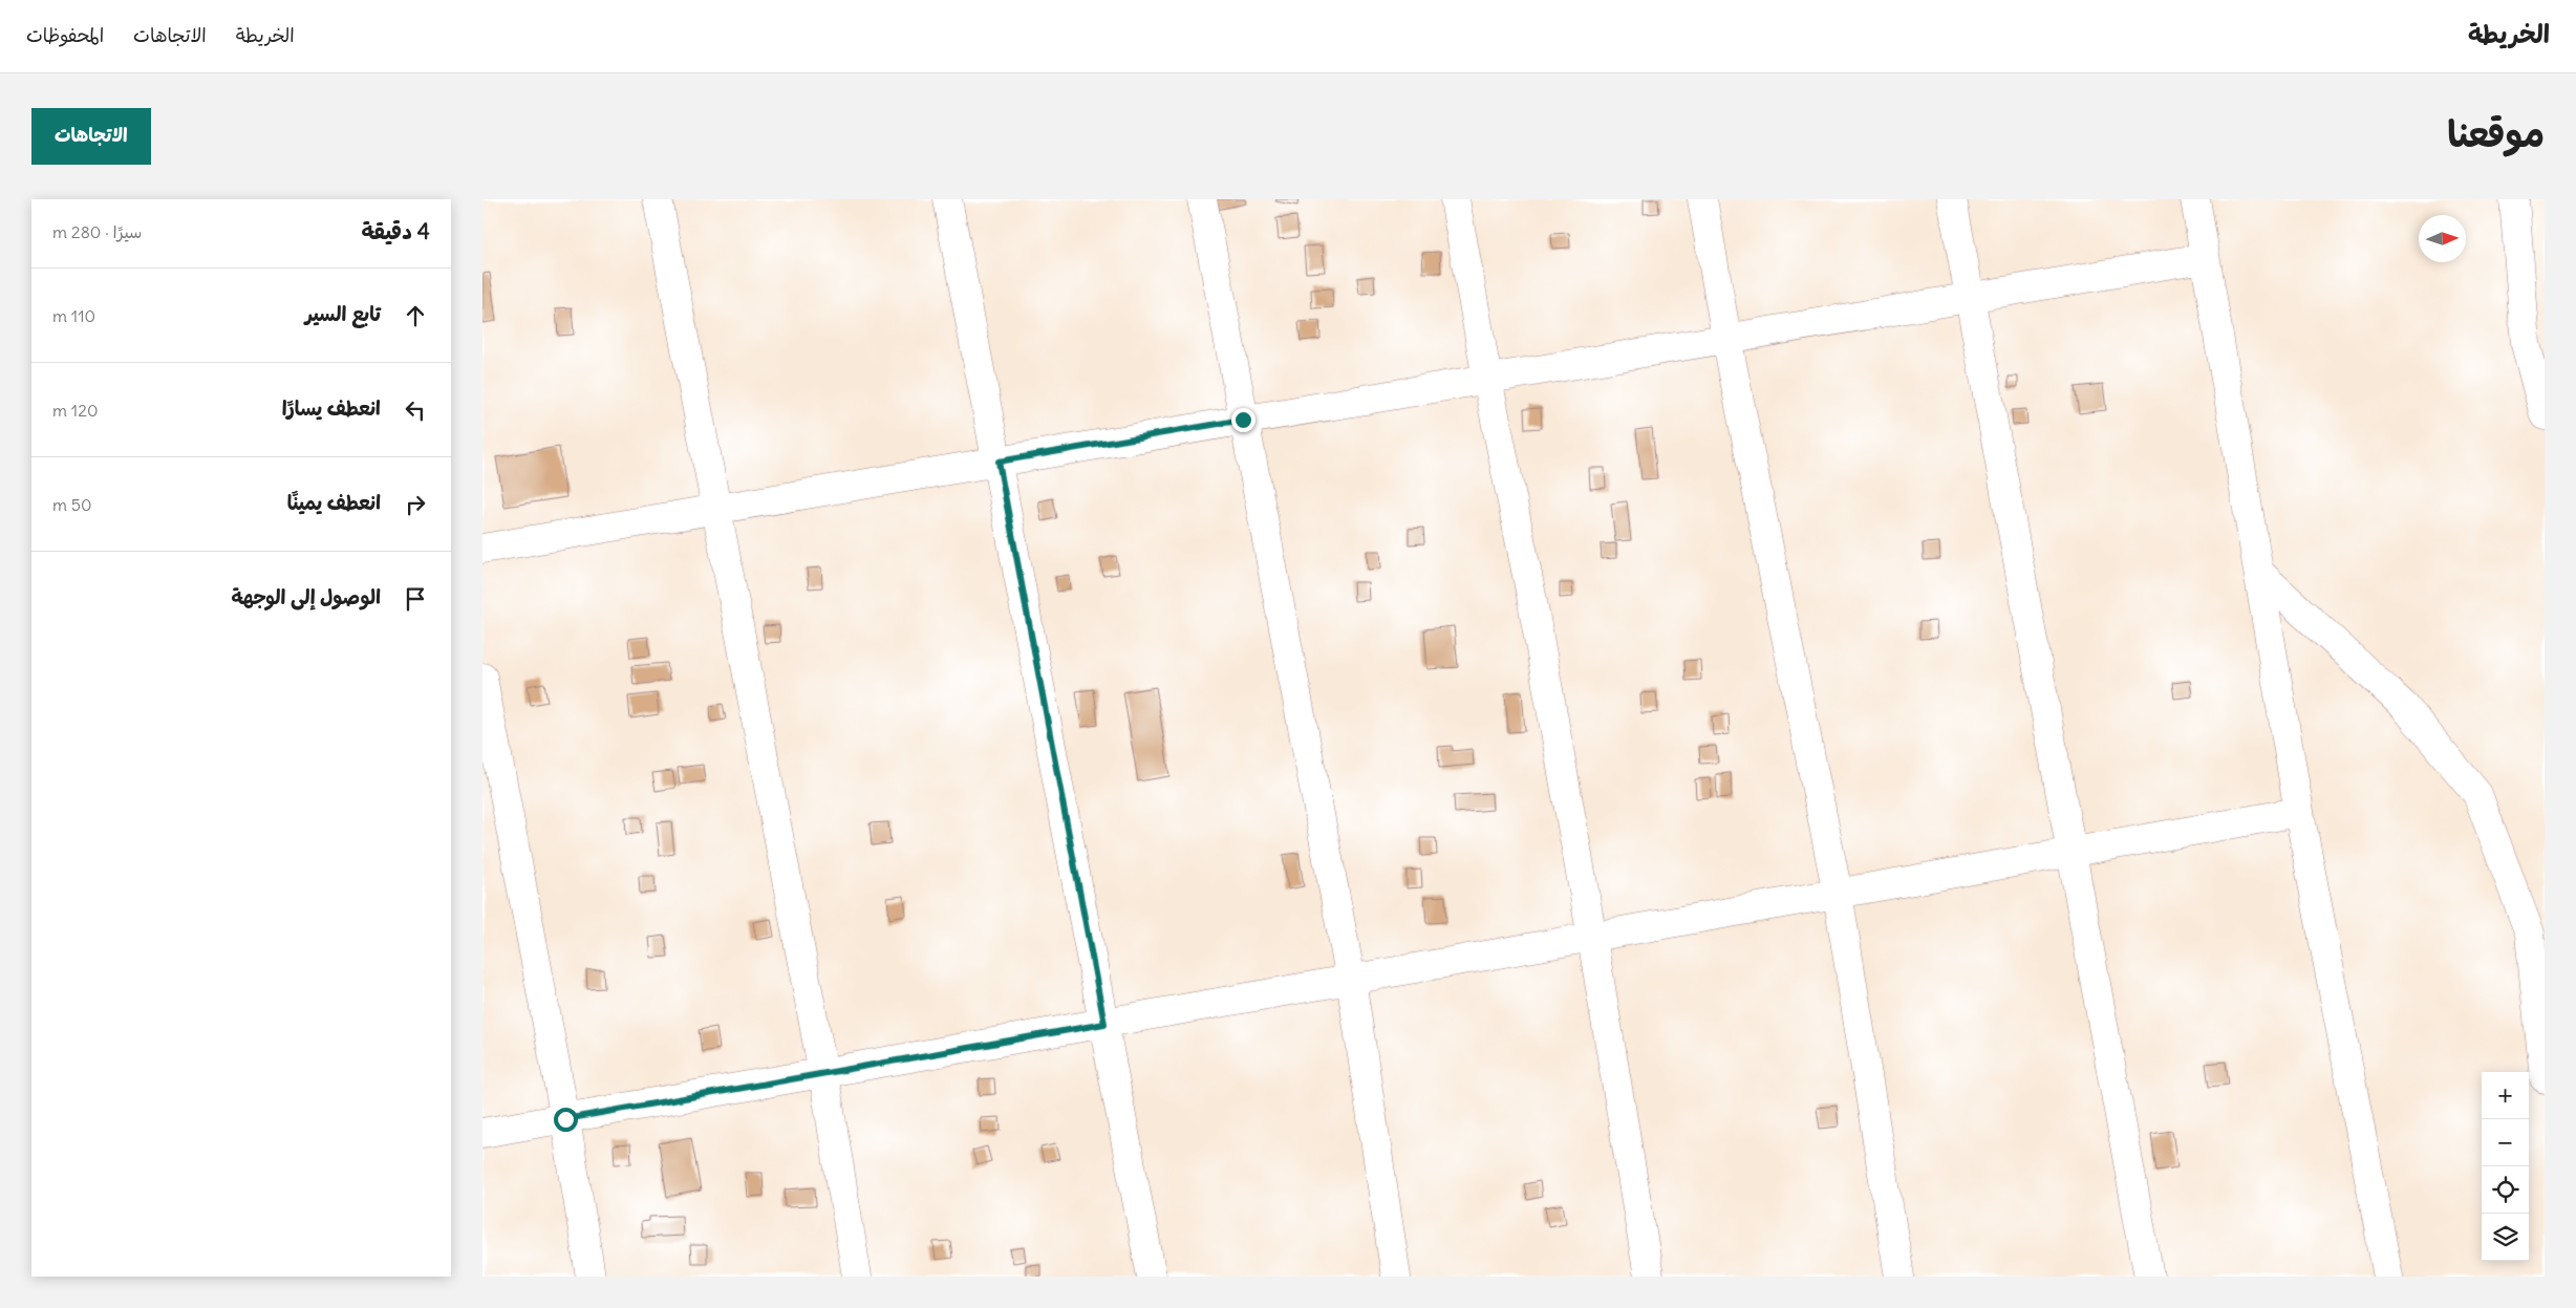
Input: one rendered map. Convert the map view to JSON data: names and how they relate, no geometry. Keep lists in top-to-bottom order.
{
  "north": "right",
  "page": {
    "header": "الخريطة",
    "nav": ["الخريطة", "الاتجاهات", "المحفوظات"],
    "title": "موقعنا",
    "buttons": "الاتجاهات",
    "heading": ["4 دقيقة", "سيرًا · 280 m"],
    "list": [
      ["تابع السير", "110 m"],
      ["انعطف يسارًا", "120 m"],
      ["انعطف يمينًا", "50 m"],
      "الوصول إلى الوجهة"
    ],
    "map_buttons": ["+", "−"]
  }
}
